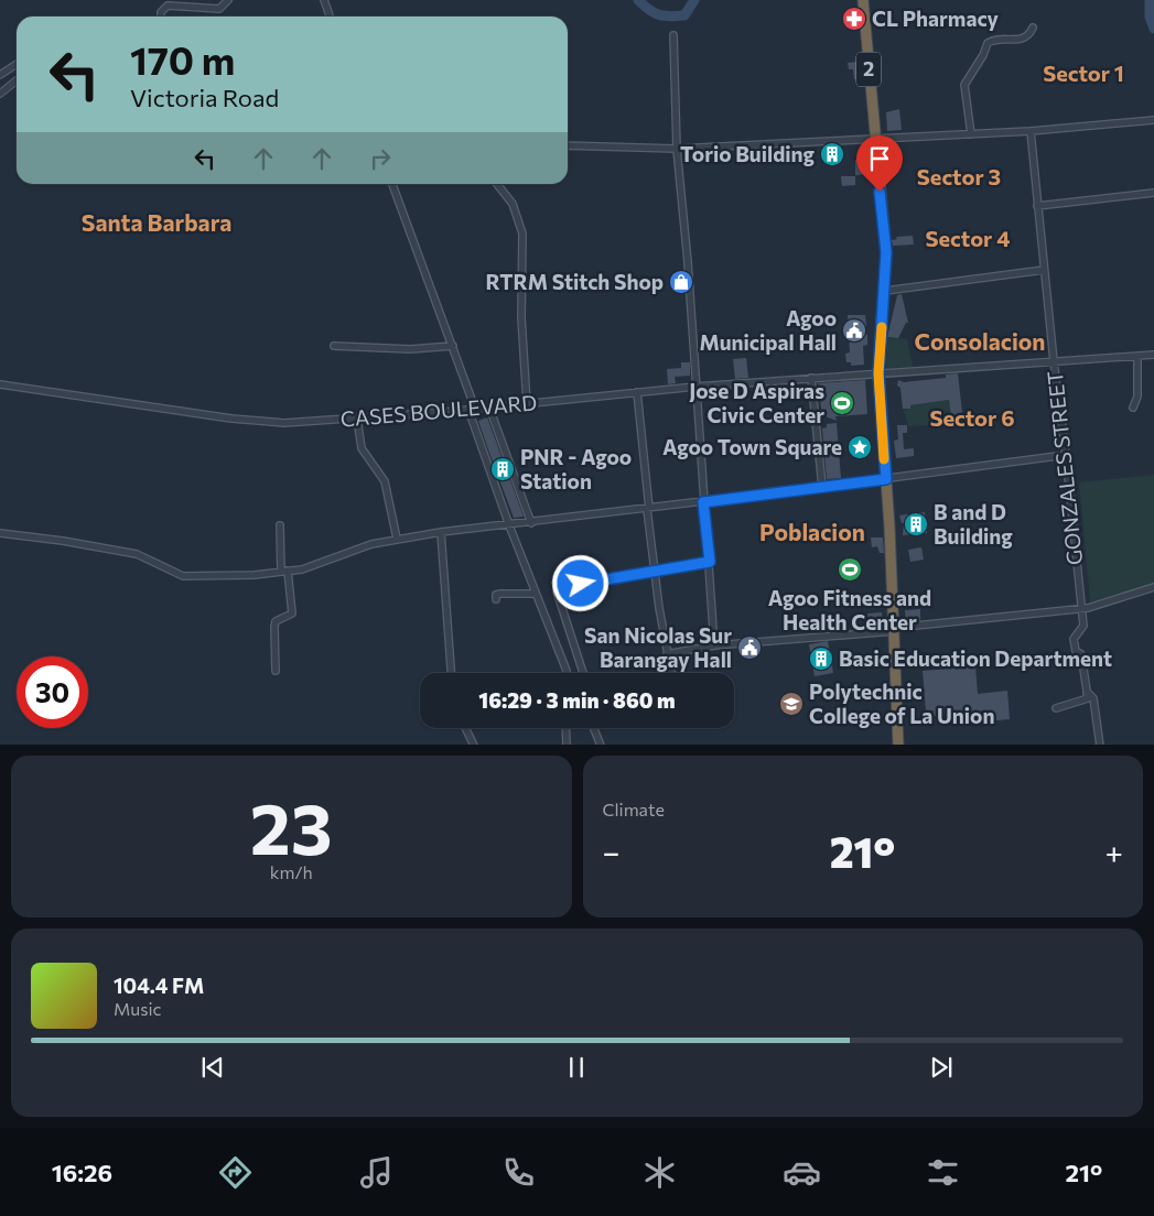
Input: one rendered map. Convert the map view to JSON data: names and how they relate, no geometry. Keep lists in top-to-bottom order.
{
  "streets": {
    "highway": ["2"],
    "street": ["CASES BOULEVARD", "GONZALES STREET"]
  },
  "crossings": [
    ["2", "CASES BOULEVARD"],
    ["CASES BOULEVARD", "GONZALES STREET"]
  ],
  "districts": [
    "Sector 1",
    "Sector 3",
    "Santa Barbara",
    "Sector 4",
    "Consolacion",
    "Sector 6",
    "Poblacion"
  ],
  "places": {
    "pharmacy": ["CL Pharmacy"],
    "building": [
      "Torio Building",
      "PNR - Agoo Station",
      "B and D Building",
      "Basic Education Department"
    ],
    "shop": ["RTRM Stitch Shop"],
    "public building": ["Agoo Municipal Hall", "San Nicolas Sur Barangay Hall"],
    "sports": ["Jose D Aspiras Civic Center", "Agoo Fitness and Health Center"],
    "place": ["Agoo Town Square"],
    "school or university": ["Polytechnic College of La Union"]
  },
  "page": {
    "turn": ["170 m", "Victoria Road"],
    "limit": "30",
    "trip": "16:29 · 3 min · 860 m",
    "tile": [
      ["23", "km/h"],
      "Climate"
    ],
    "heat": ["−", "21°", "+"],
    "song": ["104.4 FM", "Music"],
    "tabs": ["16:26", "21°"]
  }
}
